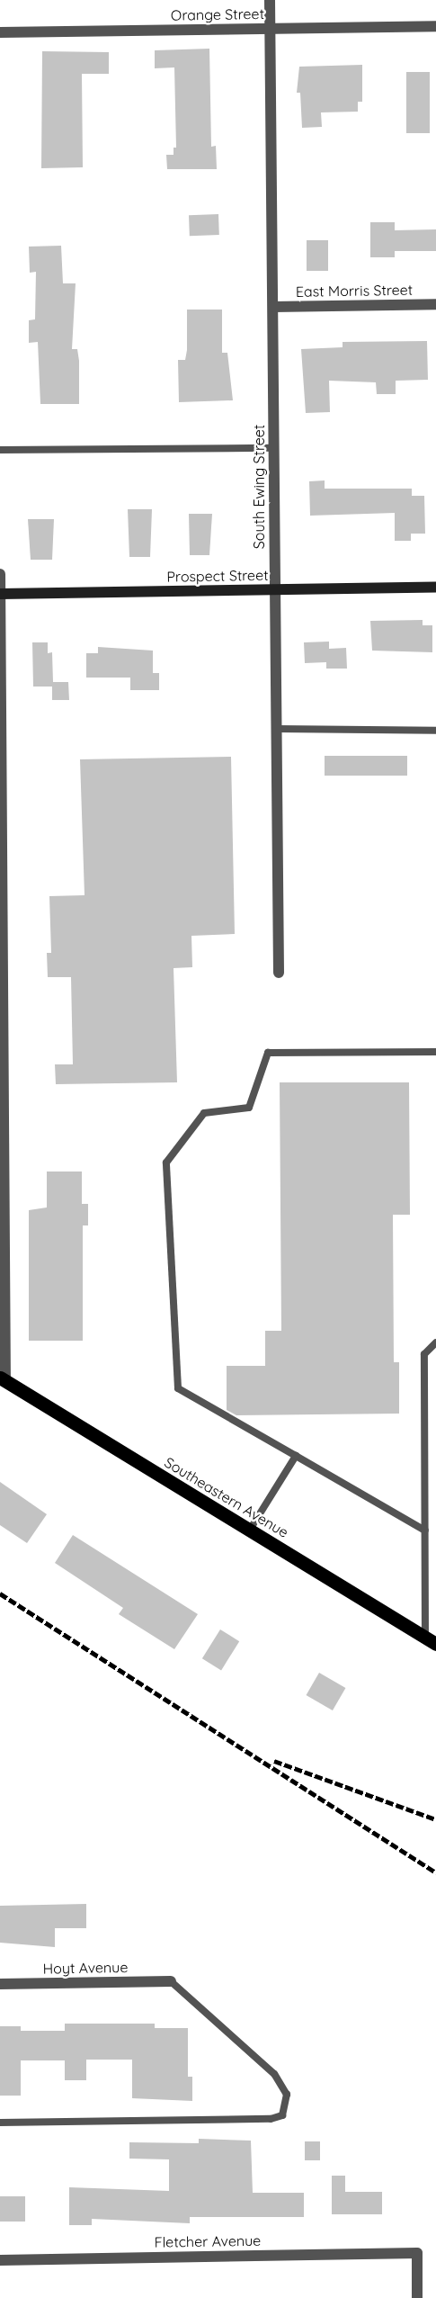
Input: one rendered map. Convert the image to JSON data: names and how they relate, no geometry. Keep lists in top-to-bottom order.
{
  "streets": {
    "main road": ["Prospect Street", "Southeastern Avenue"],
    "street": [
      "Orange Street",
      "East Morris Street",
      "South Ewing Street",
      "Hoyt Avenue",
      "Fletcher Avenue"
    ]
  },
  "crossings": [
    ["Orange Street", "South Ewing Street"],
    ["East Morris Street", "South Ewing Street"],
    ["South Ewing Street", "Prospect Street"]
  ]
}
